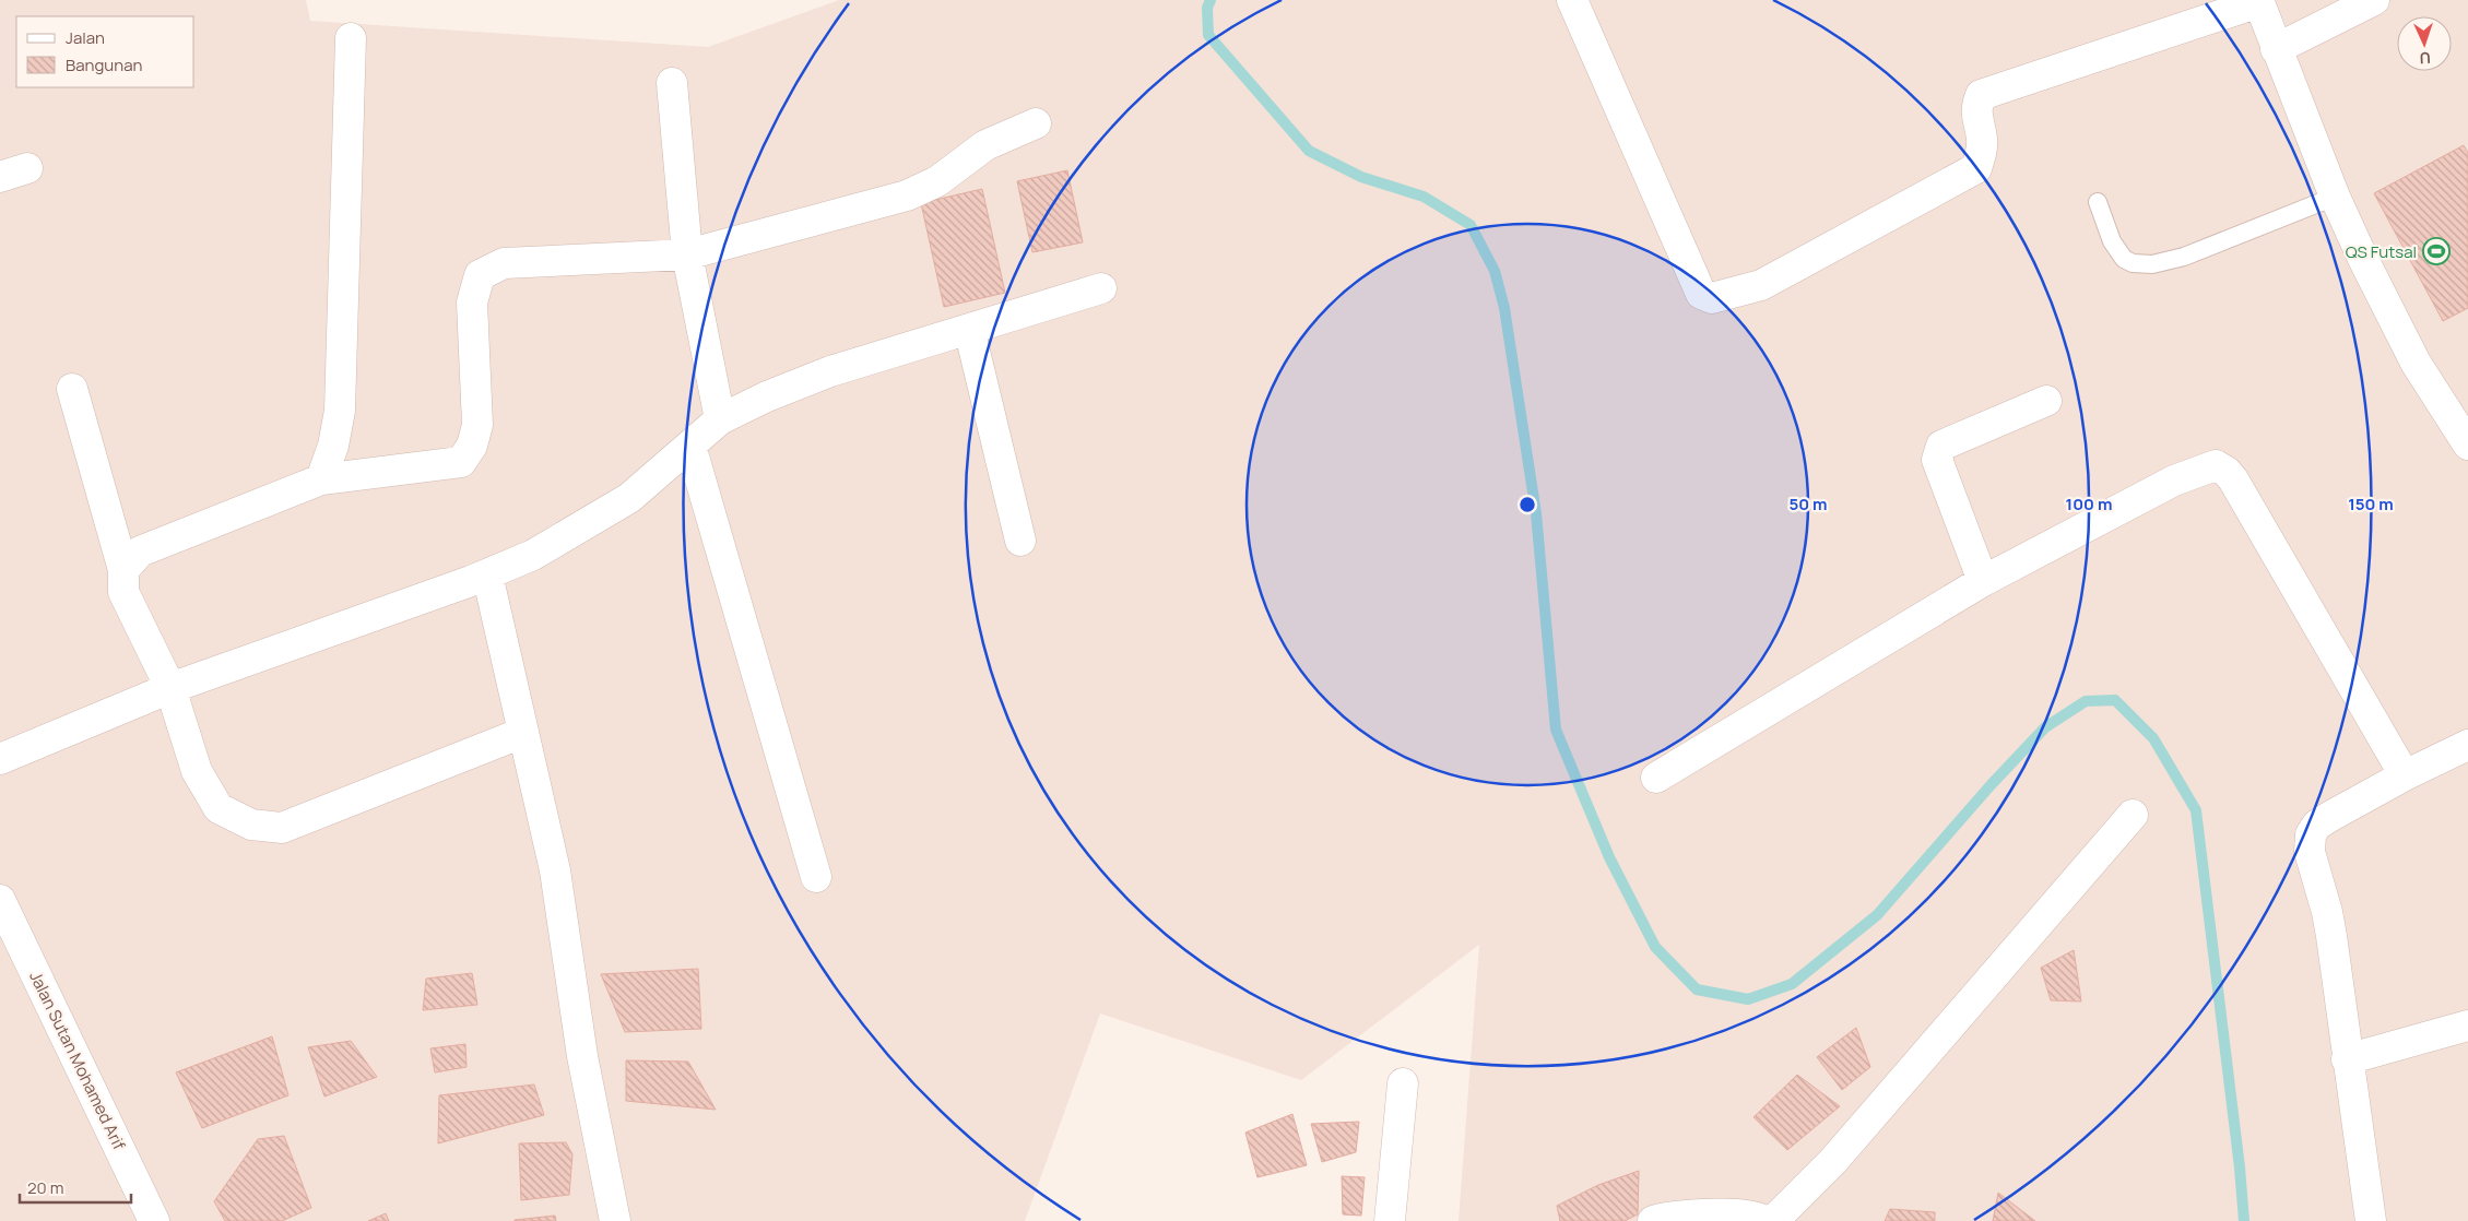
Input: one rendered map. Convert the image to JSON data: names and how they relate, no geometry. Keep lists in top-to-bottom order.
{
  "streets": {
    "street": ["Jalan Sutan Mohamed Arif"]
  },
  "places": {
    "sports": ["QS Futsal"]
  },
  "legend": ["Jalan", "Bangunan"],
  "scale_bar": "20 m",
  "north": "bottom",
  "rings": ["50 m", "100 m", "150 m"]
}
